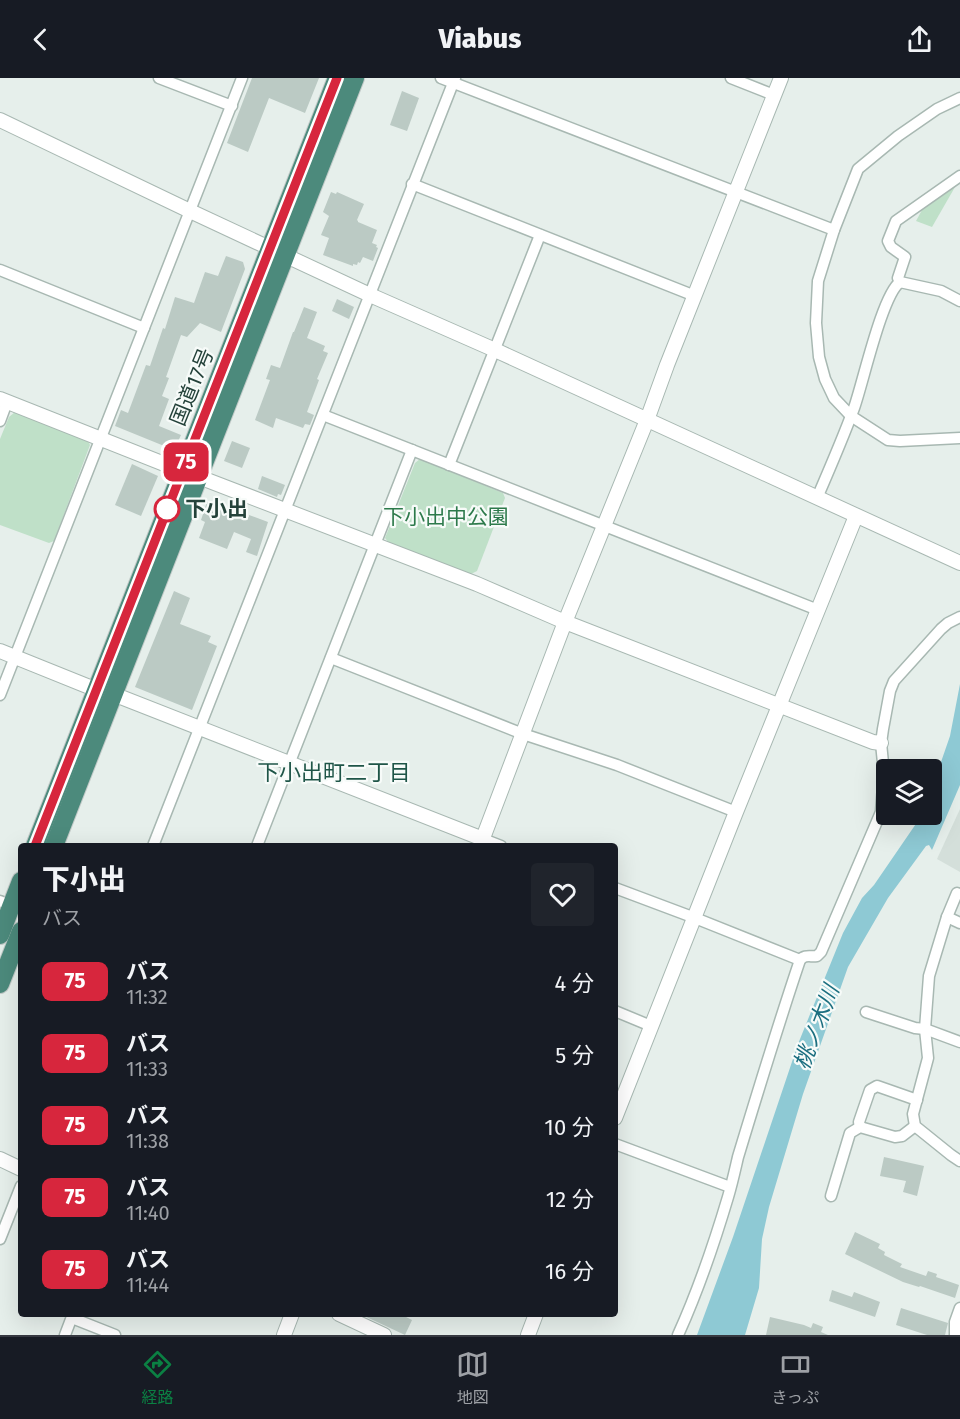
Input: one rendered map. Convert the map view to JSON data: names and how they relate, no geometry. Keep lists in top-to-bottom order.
{
  "streets": {
    "highway": ["国道17号"]
  },
  "districts": ["下小出町二丁目"],
  "water": ["桃ノ木川"],
  "parks": ["下小出中公園"],
  "places": ["下小出"],
  "lines": ["bus line 75"],
  "page": {
    "header": "Viabus",
    "on_map": "75",
    "heading": ["下小出", "バス"],
    "list": [
      {
        "mark": "75",
        "name": "バス",
        "note": "11:32",
        "value": "4 分"
      },
      {
        "mark": "75",
        "name": "バス",
        "note": "11:33",
        "value": "5 分"
      },
      {
        "mark": "75",
        "name": "バス",
        "note": "11:38",
        "value": "10 分"
      },
      {
        "mark": "75",
        "name": "バス",
        "note": "11:40",
        "value": "12 分"
      },
      {
        "mark": "75",
        "name": "バス",
        "note": "11:44",
        "value": "16 分"
      }
    ],
    "tabs": ["経路", "地図", "きっぷ"]
  }
}
